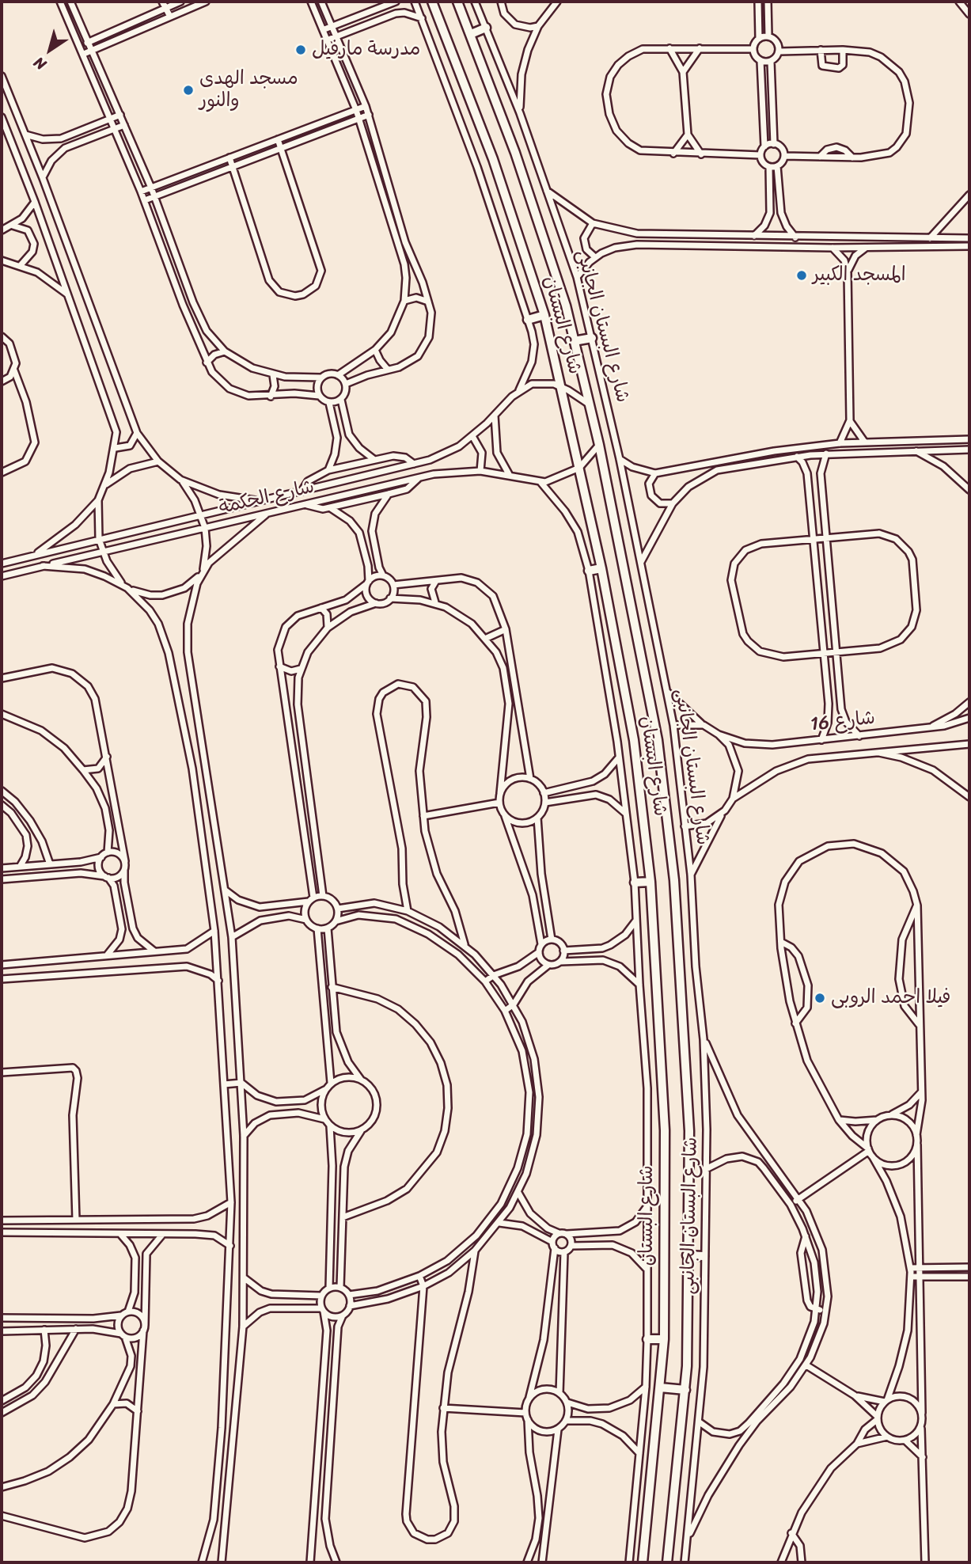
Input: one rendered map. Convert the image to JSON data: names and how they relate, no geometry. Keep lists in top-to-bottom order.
{
  "streets": {
    "street": [
      "شارع البستان",
      "شارع البستان الجانبى",
      "شارع الحكمة",
      "شارع 16"
    ]
  },
  "crossings": [
    ["شارع البستان", "شارع الحكمة"]
  ],
  "places": [
    "مدرسة مارفيل",
    "مسجد الهدى والنور",
    "المسجد الكبير",
    "فيلا احمد الروبى"
  ],
  "north": "bottom left"
}
